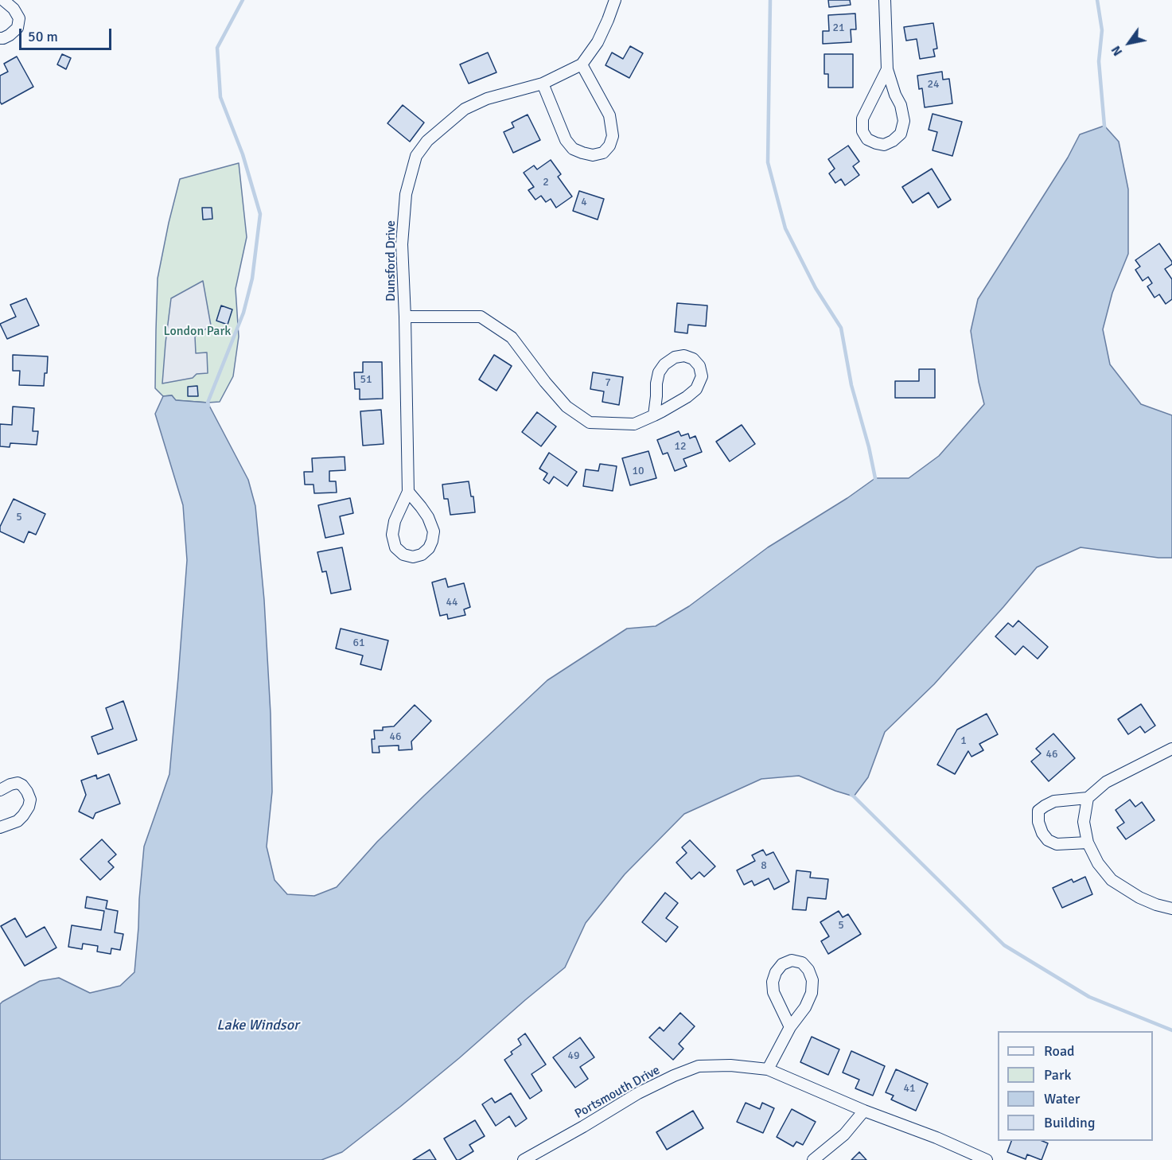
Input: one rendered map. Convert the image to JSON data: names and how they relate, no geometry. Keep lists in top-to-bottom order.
{
  "streets": {
    "street": ["Dunsford Drive", "Portsmouth Drive"]
  },
  "water": ["Lake Windsor"],
  "parks": ["London Park"],
  "house_numbers": [
    "21",
    "24",
    "2",
    "4",
    "51",
    "7",
    "12",
    "10",
    "5",
    "44",
    "61",
    "46",
    "1",
    "46",
    "8",
    "5",
    "49",
    "41"
  ],
  "legend": [
    "Road",
    "Park",
    "Water",
    "Building"
  ],
  "scale_bar": "50 m",
  "north": "bottom left"
}
